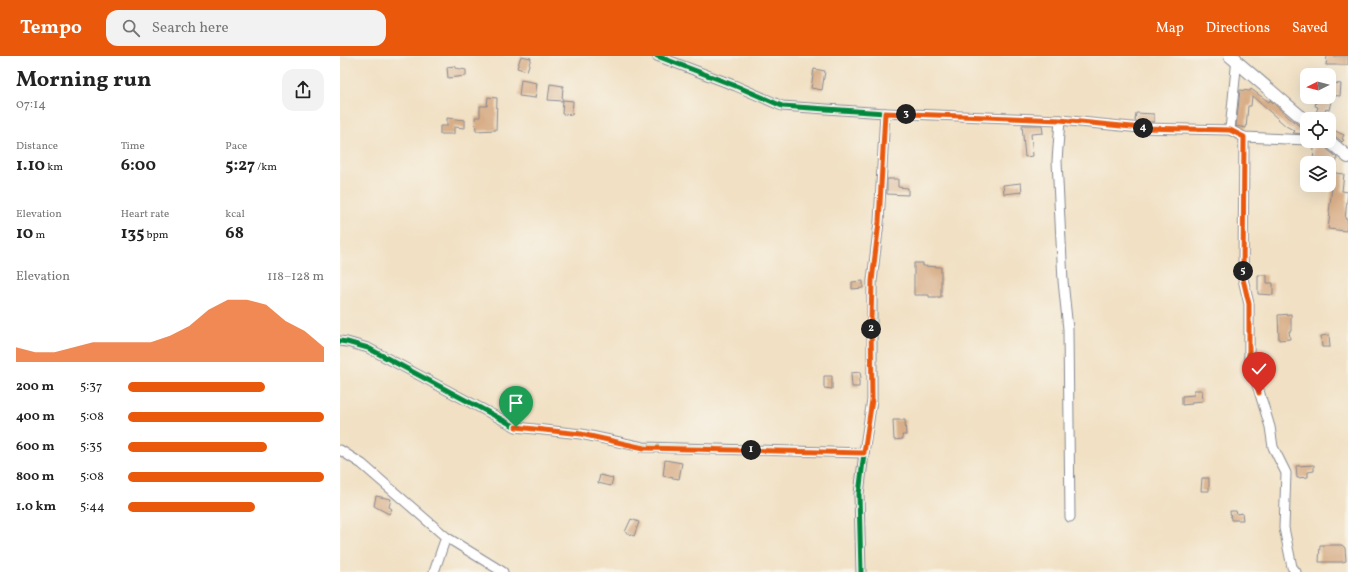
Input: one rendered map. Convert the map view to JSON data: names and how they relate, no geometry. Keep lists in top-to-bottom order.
{
  "north": "left",
  "page": {
    "header": "Tempo",
    "search": "Search here",
    "nav": ["Map", "Directions", "Saved"],
    "heading": ["Morning run", "07:14"],
    "pins": [
      "3",
      "4",
      "5",
      "2",
      "1"
    ],
    "stats": [
      ["Distance", "1.10 km"],
      ["Time", "6:00"],
      ["Pace", "5:27 /km"],
      ["Elevation", "10 m"],
      ["Heart rate", "135 bpm"],
      ["kcal", "68"]
    ],
    "chart": ["Elevation", "118–128 m"],
    "list": [
      {
        "name": "200 m",
        "note": "5:37"
      },
      {
        "name": "400 m",
        "note": "5:08"
      },
      {
        "name": "600 m",
        "note": "5:35"
      },
      {
        "name": "800 m",
        "note": "5:08"
      },
      {
        "name": "1.0 km",
        "note": "5:44"
      }
    ]
  }
}
